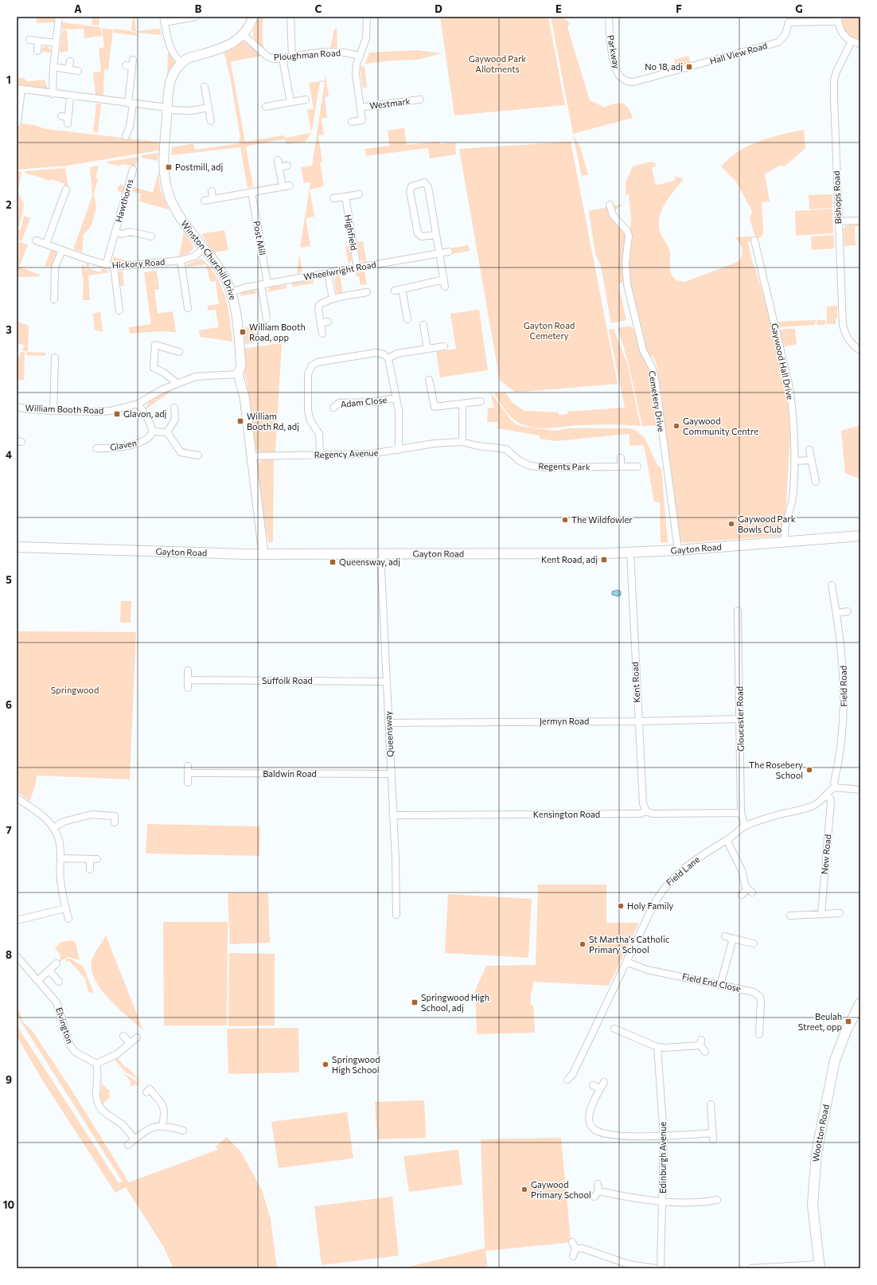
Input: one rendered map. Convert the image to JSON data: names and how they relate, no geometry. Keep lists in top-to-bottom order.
{
  "streets": {
    "main road": ["Gayton Road", "Wootton Road"],
    "street": [
      "Parkway",
      "Hall View Road",
      "Ploughman Road",
      "Westmark",
      "Bishops Road",
      "Hawthorns",
      "Highfield",
      "Post Mill",
      "Winston Churchill Drive",
      "Hickory Road",
      "Wheelwright Road",
      "Gaywood Hall Drive",
      "Cemetery Drive",
      "Adam Close",
      "William Booth Road",
      "Glaven",
      "Regency Avenue",
      "Regents Park",
      "Suffolk Road",
      "Kent Road",
      "Field Road",
      "Gloucester Road",
      "Jermyn Road",
      "Queensway",
      "Baldwin Road",
      "Kensington Road",
      "New Road",
      "Field Lane",
      "Field End Close",
      "Elvington",
      "Edinburgh Avenue"
    ]
  },
  "crossings": [
    ["Parkway", "Hall View Road"],
    ["Ploughman Road", "Westmark"],
    ["Hawthorns", "Hickory Road"],
    ["Highfield", "Wheelwright Road"],
    ["Post Mill", "Wheelwright Road"],
    ["Winston Churchill Drive", "Hickory Road"],
    ["Winston Churchill Drive", "Wheelwright Road"],
    ["Winston Churchill Drive", "William Booth Road"],
    ["Winston Churchill Drive", "Regency Avenue"],
    ["Winston Churchill Drive", "Gayton Road"],
    ["Gaywood Hall Drive", "Gayton Road"],
    ["Cemetery Drive", "Gayton Road"],
    ["Regency Avenue", "Regents Park"],
    ["Gayton Road", "Kent Road"],
    ["Gayton Road", "Queensway"],
    ["Suffolk Road", "Queensway"],
    ["Kent Road", "Jermyn Road"],
    ["Kent Road", "Kensington Road"],
    ["Field Road", "Field Lane"],
    ["Gloucester Road", "Jermyn Road"],
    ["Gloucester Road", "Kensington Road"],
    ["Gloucester Road", "Field Lane"],
    ["Jermyn Road", "Queensway"],
    ["Queensway", "Baldwin Road"],
    ["Queensway", "Kensington Road"],
    ["New Road", "Field Lane"],
    ["Field Lane", "Field End Close"]
  ],
  "parks": ["Gaywood Park Allotments", "Gayton Road Cemetery", "Springwood"],
  "places": {
    "transit": [
      "No 18, adj",
      "Postmill, adj",
      "William Booth Road, opp",
      "Glavon, adj",
      "William Booth Rd, adj",
      "Kent Road, adj",
      "Queensway, adj",
      "Springwood High School, adj",
      "Beulah Street, opp"
    ],
    "other": [
      "Gaywood Community Centre",
      "The Wildfowler",
      "Gaywood Park Bowls Club",
      "The Rosebery School",
      "Holy Family",
      "St Martha's Catholic Primary School",
      "Springwood High School",
      "Gaywood Primary School"
    ]
  },
  "grid": {
    "columns": [
      "A",
      "B",
      "C",
      "D",
      "E",
      "F",
      "G"
    ],
    "rows": [
      "1",
      "2",
      "3",
      "4",
      "5",
      "6",
      "7",
      "8",
      "9",
      "10"
    ]
  }
}
